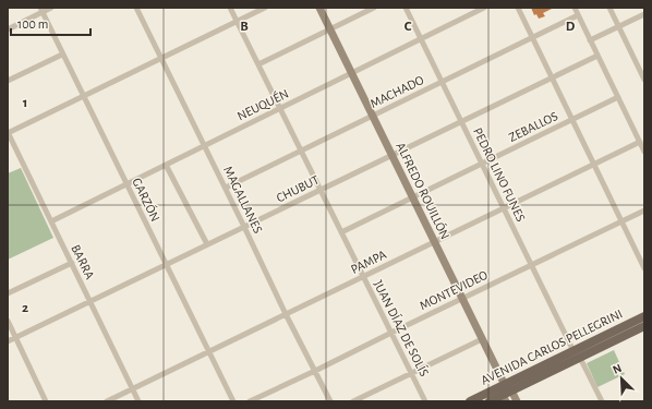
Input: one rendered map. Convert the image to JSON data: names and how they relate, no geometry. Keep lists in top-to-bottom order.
{
  "streets": {
    "main road": ["AVENIDA CARLOS PELLEGRINI"],
    "street": [
      "MACHADO",
      "NEUQUÉN",
      "ZEBALLOS",
      "PEDRO LINO FUNES",
      "CHUBUT",
      "ALFREDO ROUILLÓN",
      "GARZÓN",
      "MAGALLANES",
      "BARRA",
      "PAMPA",
      "MONTEVIDEO",
      "JUAN DÍAZ DE SOLÍS"
    ]
  },
  "crossings": [
    ["MACHADO", "PEDRO LINO FUNES"],
    ["MACHADO", "ALFREDO ROUILLÓN"],
    ["MACHADO", "MAGALLANES"],
    ["MACHADO", "JUAN DÍAZ DE SOLÍS"],
    ["NEUQUÉN", "PEDRO LINO FUNES"],
    ["NEUQUÉN", "ALFREDO ROUILLÓN"],
    ["NEUQUÉN", "GARZÓN"],
    ["NEUQUÉN", "MAGALLANES"],
    ["NEUQUÉN", "BARRA"],
    ["NEUQUÉN", "JUAN DÍAZ DE SOLÍS"],
    ["ZEBALLOS", "PEDRO LINO FUNES"],
    ["ZEBALLOS", "ALFREDO ROUILLÓN"],
    ["ZEBALLOS", "JUAN DÍAZ DE SOLÍS"],
    ["PEDRO LINO FUNES", "CHUBUT"],
    ["PEDRO LINO FUNES", "PAMPA"],
    ["PEDRO LINO FUNES", "MONTEVIDEO"],
    ["PEDRO LINO FUNES", "AVENIDA CARLOS PELLEGRINI"],
    ["CHUBUT", "ALFREDO ROUILLÓN"],
    ["CHUBUT", "GARZÓN"],
    ["CHUBUT", "MAGALLANES"],
    ["CHUBUT", "BARRA"],
    ["CHUBUT", "JUAN DÍAZ DE SOLÍS"],
    ["ALFREDO ROUILLÓN", "PAMPA"],
    ["ALFREDO ROUILLÓN", "MONTEVIDEO"],
    ["ALFREDO ROUILLÓN", "AVENIDA CARLOS PELLEGRINI"],
    ["GARZÓN", "PAMPA"],
    ["MAGALLANES", "PAMPA"],
    ["MAGALLANES", "MONTEVIDEO"],
    ["BARRA", "PAMPA"],
    ["PAMPA", "JUAN DÍAZ DE SOLÍS"],
    ["MONTEVIDEO", "JUAN DÍAZ DE SOLÍS"]
  ],
  "scale_bar": "100 m",
  "north": "top left",
  "grid": {
    "columns": ["B", "C", "D"],
    "rows": ["1", "2"]
  }
}
